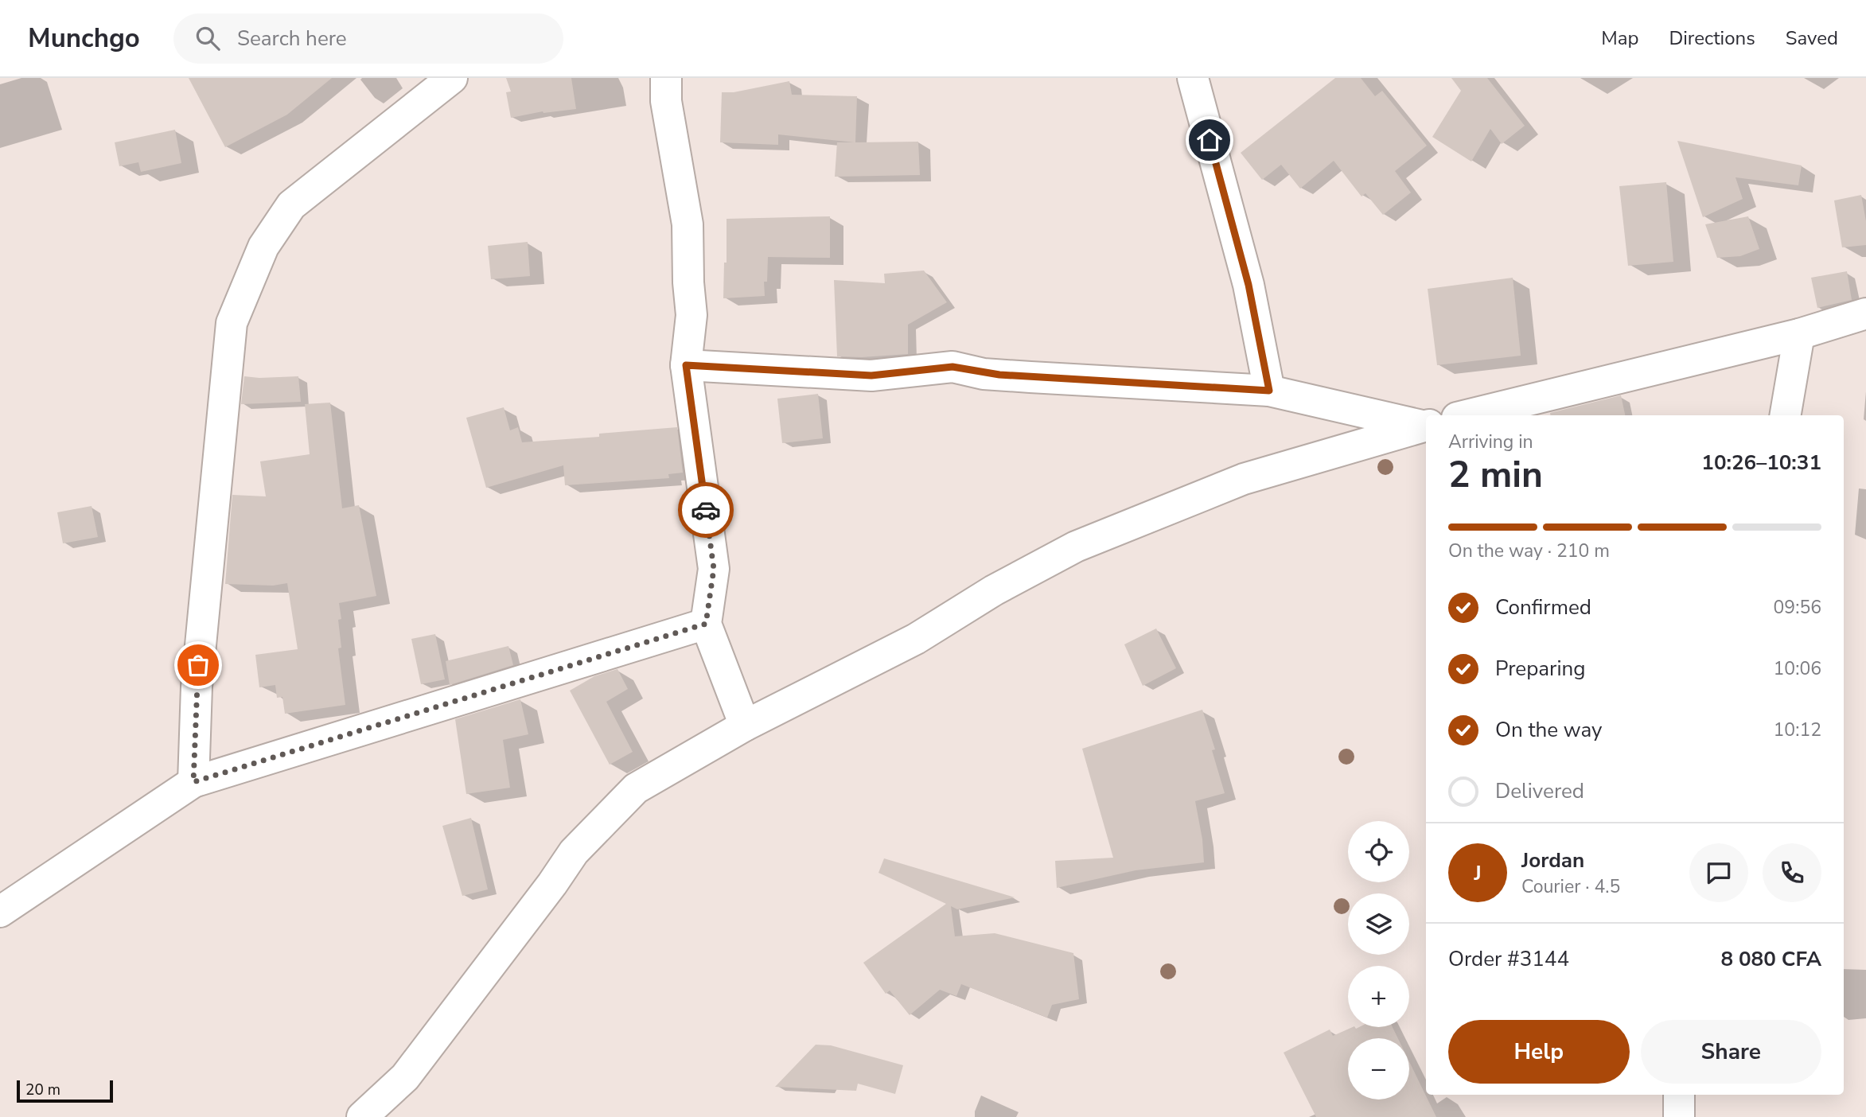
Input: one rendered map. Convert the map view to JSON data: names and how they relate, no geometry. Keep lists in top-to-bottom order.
{
  "scale_bar": "20 m",
  "page": {
    "header": "Munchgo",
    "search": "Search here",
    "nav": ["Map", "Directions", "Saved"],
    "heading": ["2 min", "Arriving in", "10:26–10:31"],
    "panel": [
      "Jordan",
      "Courier · 4.5",
      "Order #3144",
      "8 080 CFA"
    ],
    "bar": "On the way · 210 m",
    "list": [
      ["Confirmed", "09:56"],
      ["Preparing", "10:06"],
      ["On the way", "10:12"],
      "Delivered"
    ],
    "map_buttons": ["+", "−"],
    "round": "J",
    "buttons": ["Help", "Share"],
    "scale": "20 m"
  }
}
